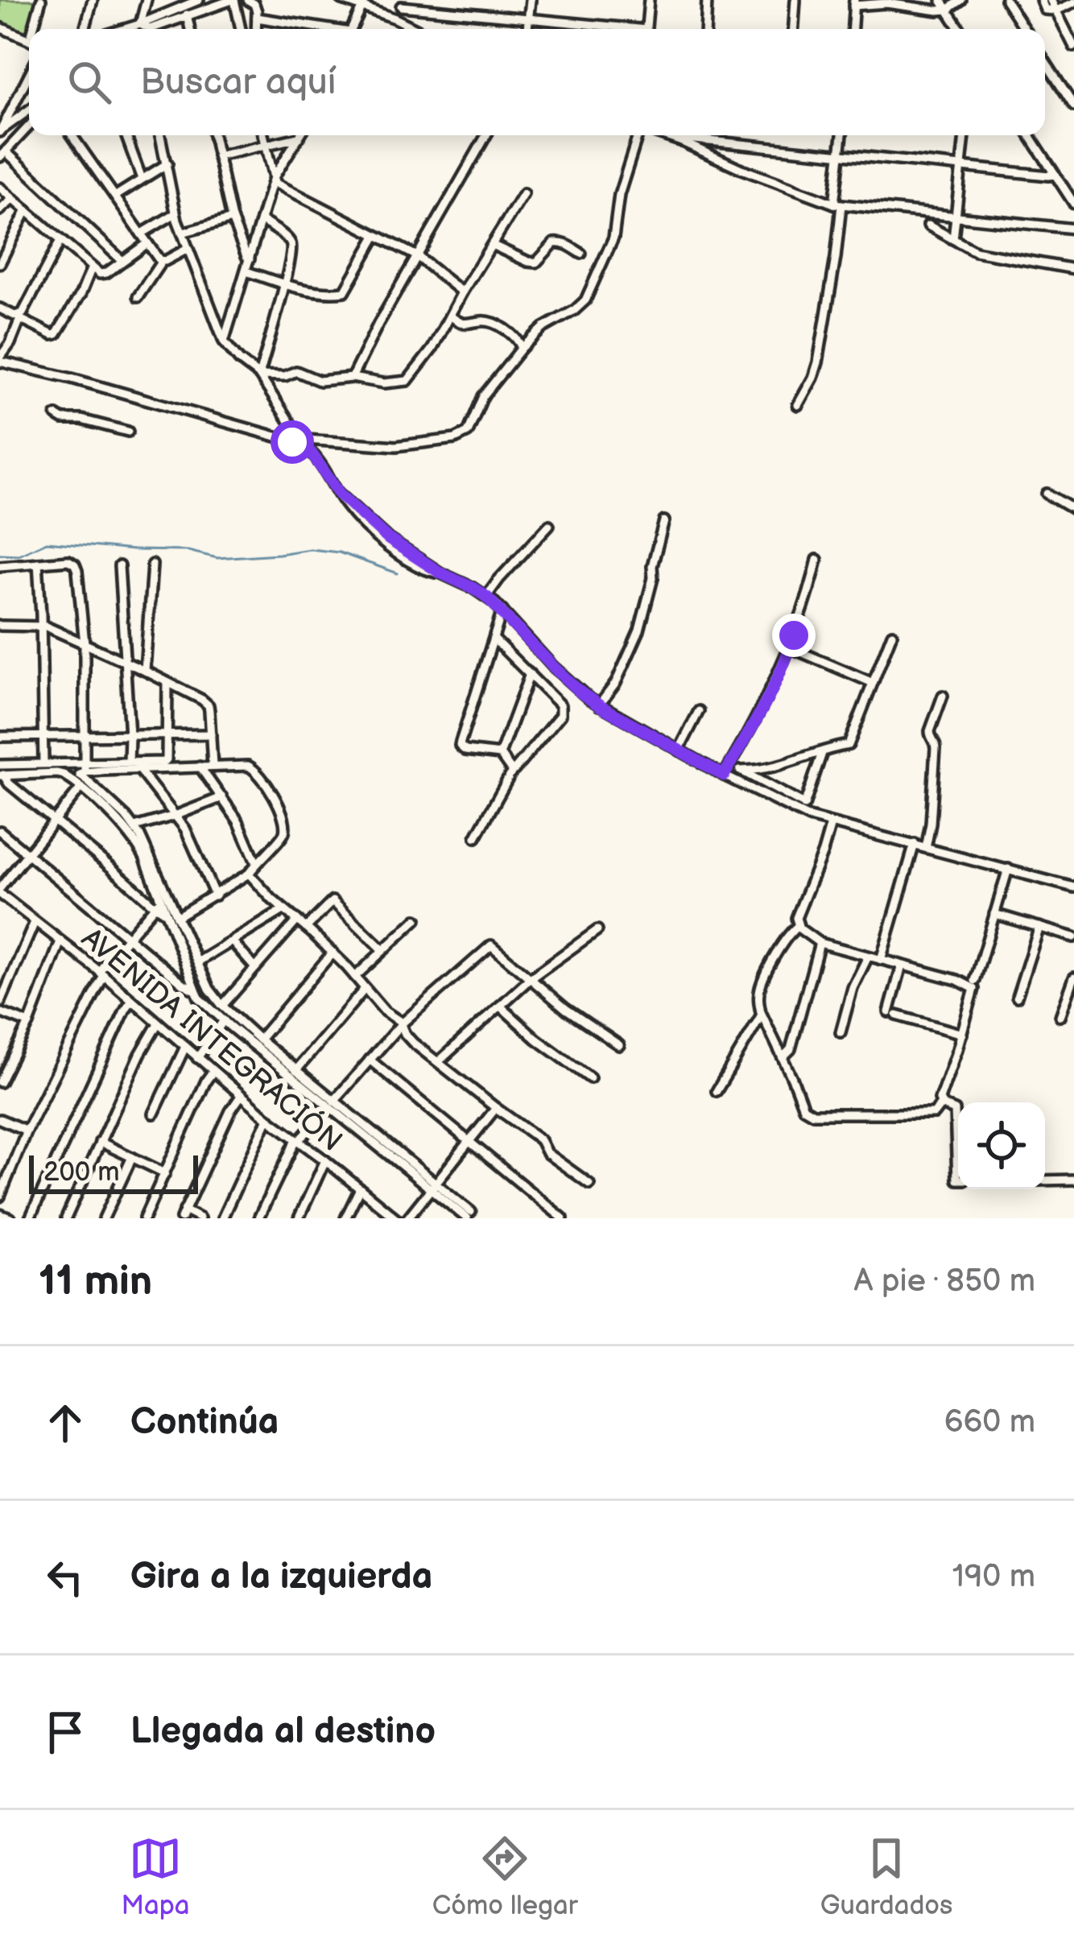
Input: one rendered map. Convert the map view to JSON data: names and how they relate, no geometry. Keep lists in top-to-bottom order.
{
  "streets": {
    "street": ["AVENIDA INTEGRACIÓN"]
  },
  "scale_bar": "200 m",
  "page": {
    "search": "Buscar aquí",
    "scale": "200 m",
    "heading": ["11 min", "A pie · 850 m"],
    "list": [
      ["Continúa", "660 m"],
      ["Gira a la izquierda", "190 m"],
      "Llegada al destino"
    ],
    "nav": ["Mapa", "Cómo llegar", "Guardados"]
  }
}
